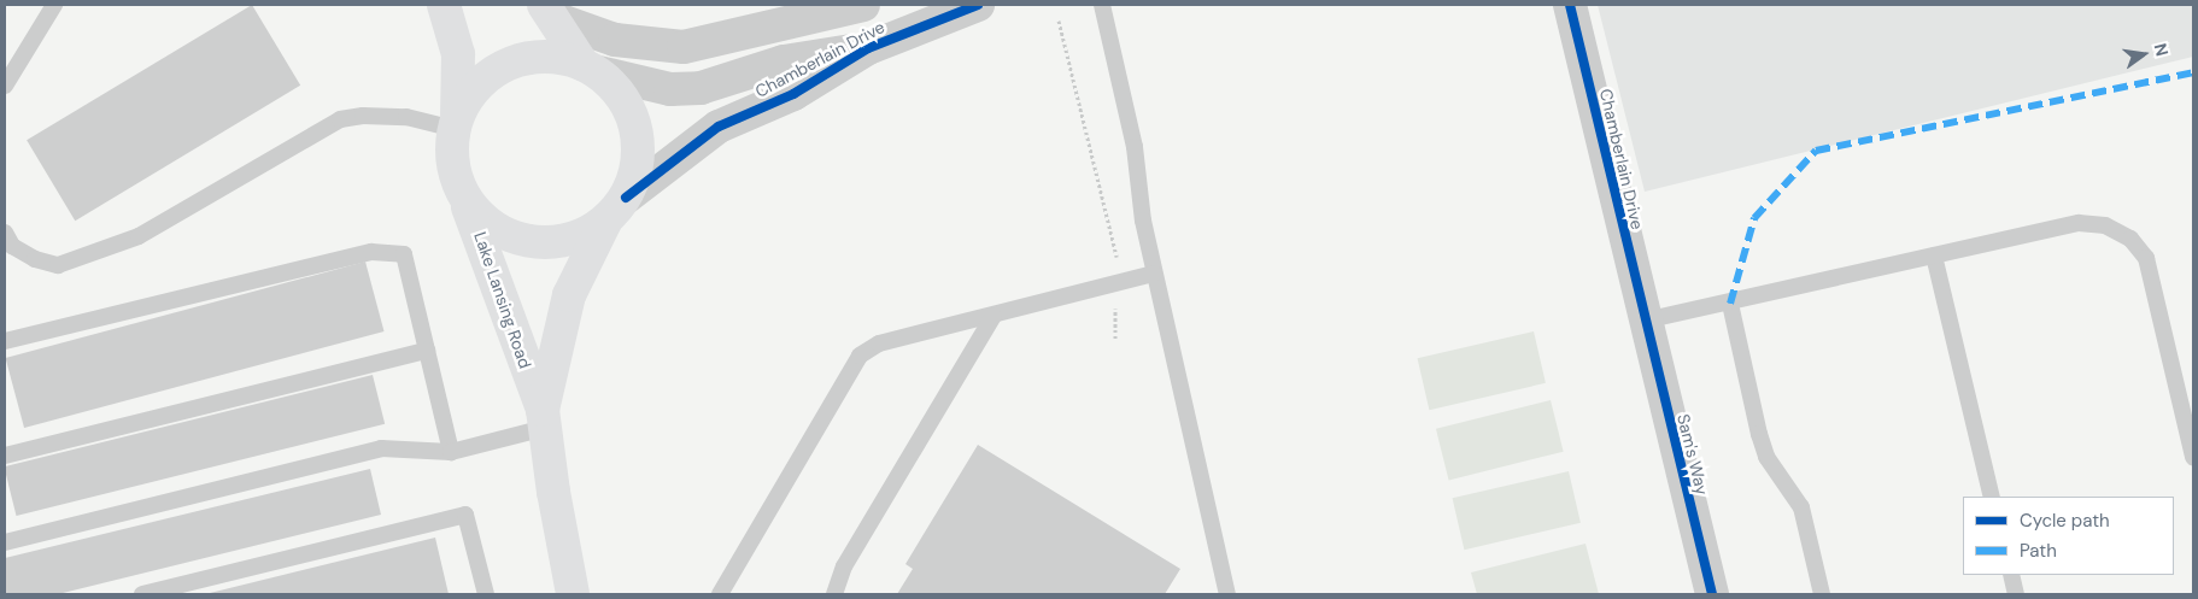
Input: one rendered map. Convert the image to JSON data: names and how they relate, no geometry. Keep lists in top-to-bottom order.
{
  "streets": {
    "main road": ["Lake Lansing Road"],
    "street": ["Chamberlain Drive", "Sam's Way"]
  },
  "crossings": [
    ["Chamberlain Drive", "Lake Lansing Road"],
    ["Chamberlain Drive", "Sam's Way"]
  ],
  "legend": ["Cycle path", "Path"],
  "north": "right"
}
